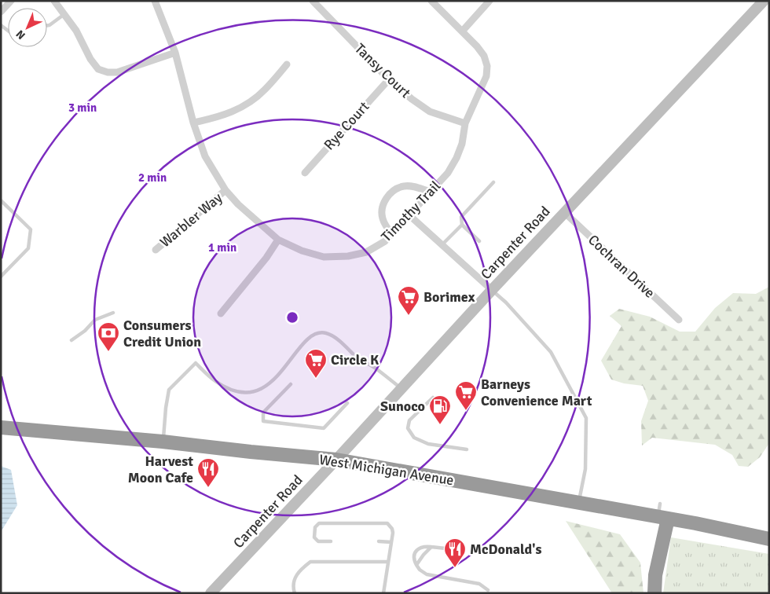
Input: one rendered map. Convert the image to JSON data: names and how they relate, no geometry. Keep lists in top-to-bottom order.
{
  "streets": {
    "highway": ["West Michigan Avenue"],
    "main road": ["Carpenter Road"],
    "street": [
      "Tansy Court",
      "Rye Court",
      "Timothy Trail",
      "Warbler Way",
      "Cochran Drive"
    ]
  },
  "crossings": [
    ["Tansy Court", "Rye Court"],
    ["Tansy Court", "Timothy Trail"],
    ["Timothy Trail", "Warbler Way"],
    ["Carpenter Road", "Cochran Drive"],
    ["Carpenter Road", "West Michigan Avenue"]
  ],
  "places": {
    "supermarket": ["Borimex", "Circle K", "Barneys Convenience Mart"],
    "bank": ["Consumers Credit Union"],
    "fuel station": ["Sunoco"],
    "restaurant": ["Harvest Moon Cafe", "McDonald's"]
  },
  "north": "bottom left",
  "rings": ["3 min", "2 min", "1 min"]
}
